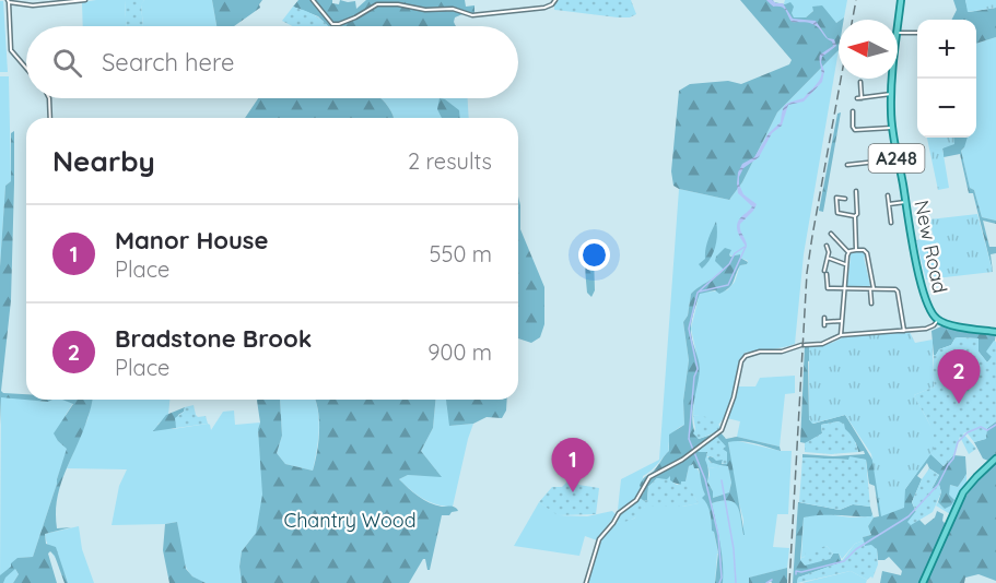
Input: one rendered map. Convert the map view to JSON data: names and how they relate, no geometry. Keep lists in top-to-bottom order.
{
  "streets": {
    "main road": ["A248", "New Road"]
  },
  "parks": ["Chantry Wood"],
  "north": "left",
  "page": {
    "map_buttons": ["+", "−"],
    "search": "Search here",
    "heading": ["Nearby", "2 results"],
    "list": [
      {
        "mark": "1",
        "name": "Manor House",
        "note": "Place",
        "value": "550 m"
      },
      {
        "mark": "2",
        "name": "Bradstone Brook",
        "note": "Place",
        "value": "900 m"
      }
    ],
    "pins": ["2", "1"]
  }
}
